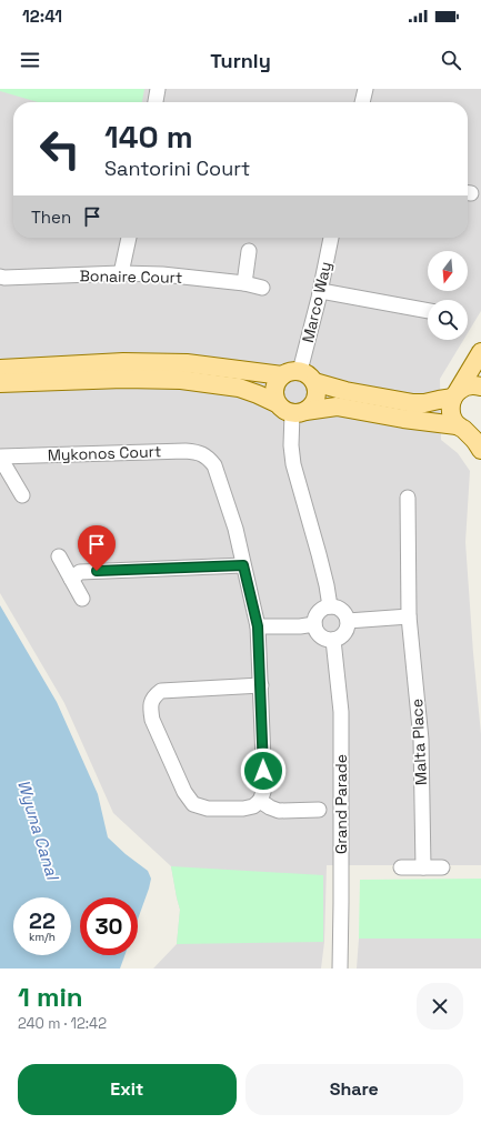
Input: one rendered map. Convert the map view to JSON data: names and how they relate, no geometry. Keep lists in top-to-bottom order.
{
  "streets": {
    "street": [
      "Bonaire Court",
      "Marco Way",
      "Mykonos Court",
      "Malta Place",
      "Grand Parade"
    ]
  },
  "water": ["Wyuna Canal"],
  "north": "bottom",
  "page": {
    "status": "12:41",
    "header": "Turnly",
    "turn": ["140 m", "Santorini Court"],
    "then": "Then",
    "speed": "22 km/h",
    "limit": "30",
    "heading": ["1 min", "240 m · 12:42"],
    "buttons": ["Exit", "Share"]
  }
}
